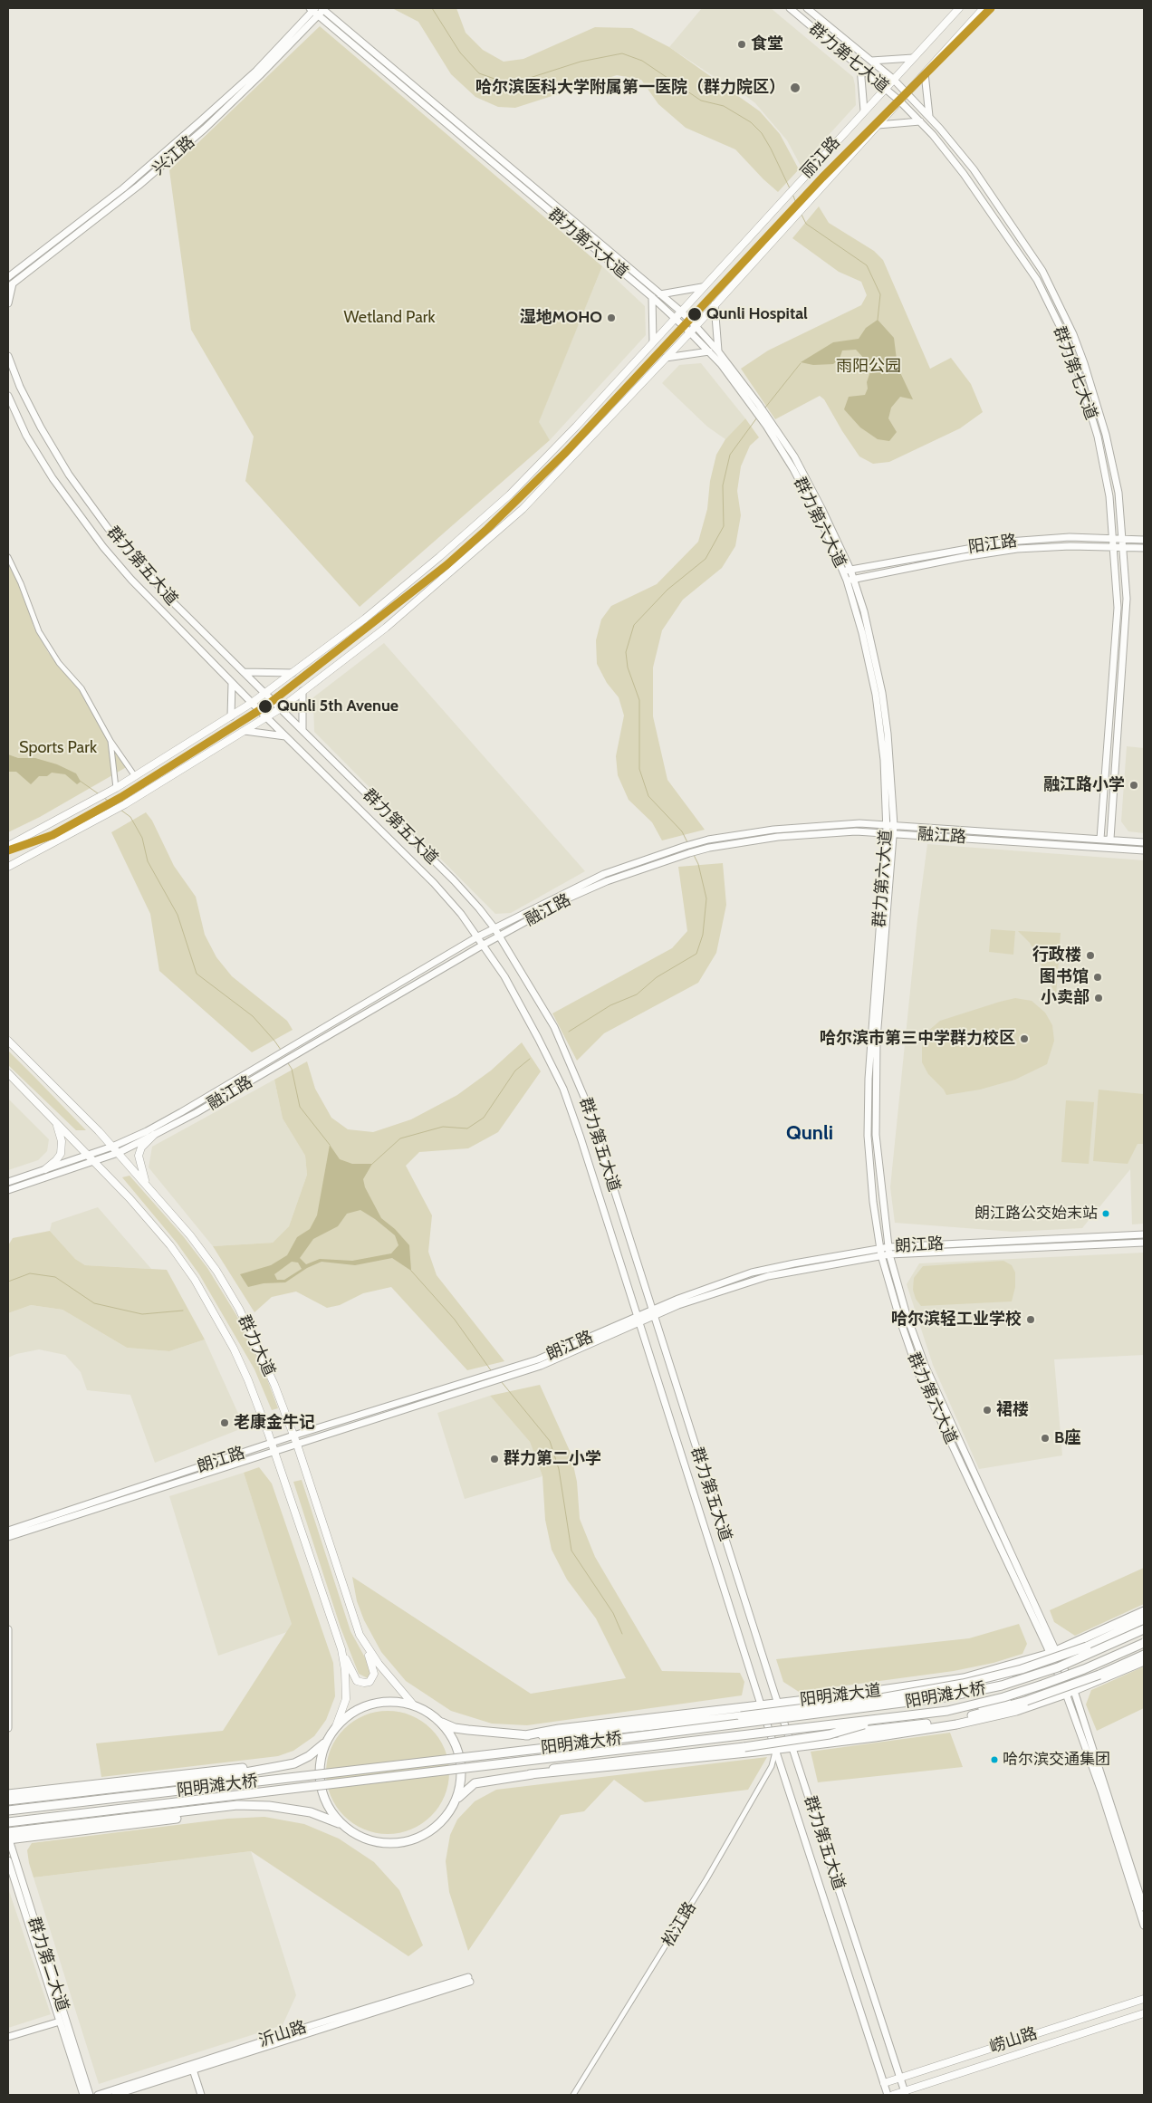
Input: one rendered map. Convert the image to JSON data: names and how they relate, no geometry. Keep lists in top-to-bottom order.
{
  "streets": {
    "highway": ["阳明滩大道", "阳明滩大桥"],
    "main road": [
      "群力第七大道",
      "兴江路",
      "丽江路",
      "群力第六大道",
      "阳江路",
      "群力第五大道",
      "融江路",
      "朗江路",
      "群力大道",
      "群力第二大道",
      "沂山路",
      "崂山路"
    ],
    "street": ["松江路"]
  },
  "crossings": [
    ["群力第七大道", "丽江路"],
    ["群力第七大道", "阳江路"],
    ["群力第七大道", "融江路"],
    ["兴江路", "群力第六大道"],
    ["丽江路", "群力第六大道"],
    ["丽江路", "群力第五大道"],
    ["群力第六大道", "阳江路"],
    ["群力第六大道", "融江路"],
    ["群力第六大道", "朗江路"],
    ["群力第六大道", "阳明滩大道"],
    ["群力第五大道", "融江路"],
    ["群力第五大道", "朗江路"],
    ["群力第五大道", "阳明滩大道"],
    ["群力第五大道", "松江路"],
    ["群力第五大道", "崂山路"],
    ["融江路", "群力大道"],
    ["朗江路", "群力大道"]
  ],
  "districts": ["Qunli"],
  "parks": ["Wetland Park", "雨阳公园", "Sports Park"],
  "places": [
    "食堂",
    "哈尔滨医科大学附属第一医院（群力院区）",
    "Qunli Hospital",
    "湿地MOHO",
    "Qunli 5th Avenue",
    "融江路小学",
    "行政楼",
    "图书馆",
    "小卖部",
    "哈尔滨市第三中学群力校区",
    "朗江路公交始末站",
    "哈尔滨轻工业学校",
    "裙楼",
    "老康金牛记",
    "B座",
    "群力第二小学",
    "哈尔滨交通集团"
  ]
}
